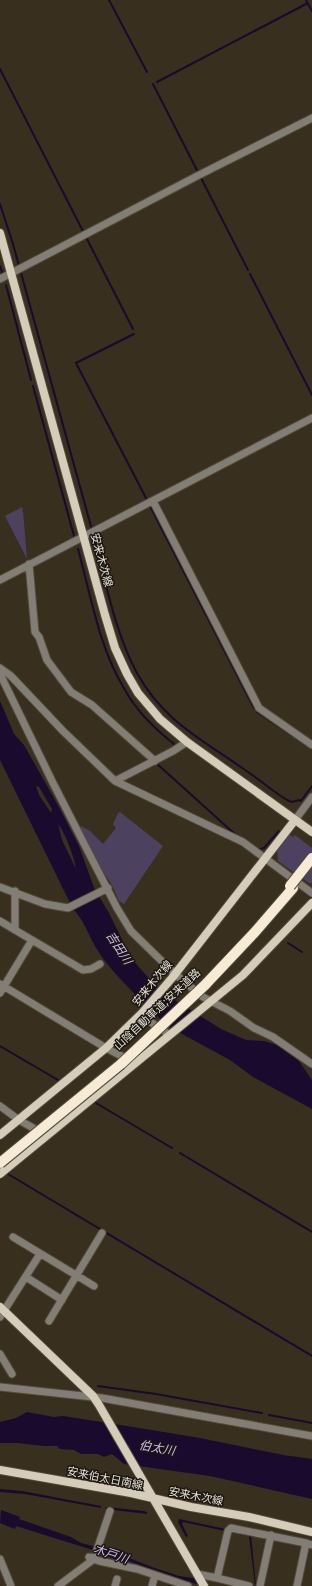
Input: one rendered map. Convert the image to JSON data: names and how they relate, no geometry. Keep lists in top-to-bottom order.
{
  "streets": {
    "highway": ["山陰自動車道;安来道路"],
    "main road": ["安来木次線", "安来伯太日南線"]
  },
  "crossings": [
    ["安来木次線", "安来伯太日南線"]
  ],
  "water": ["吉田川", "伯太川", "木戸川"]
}
